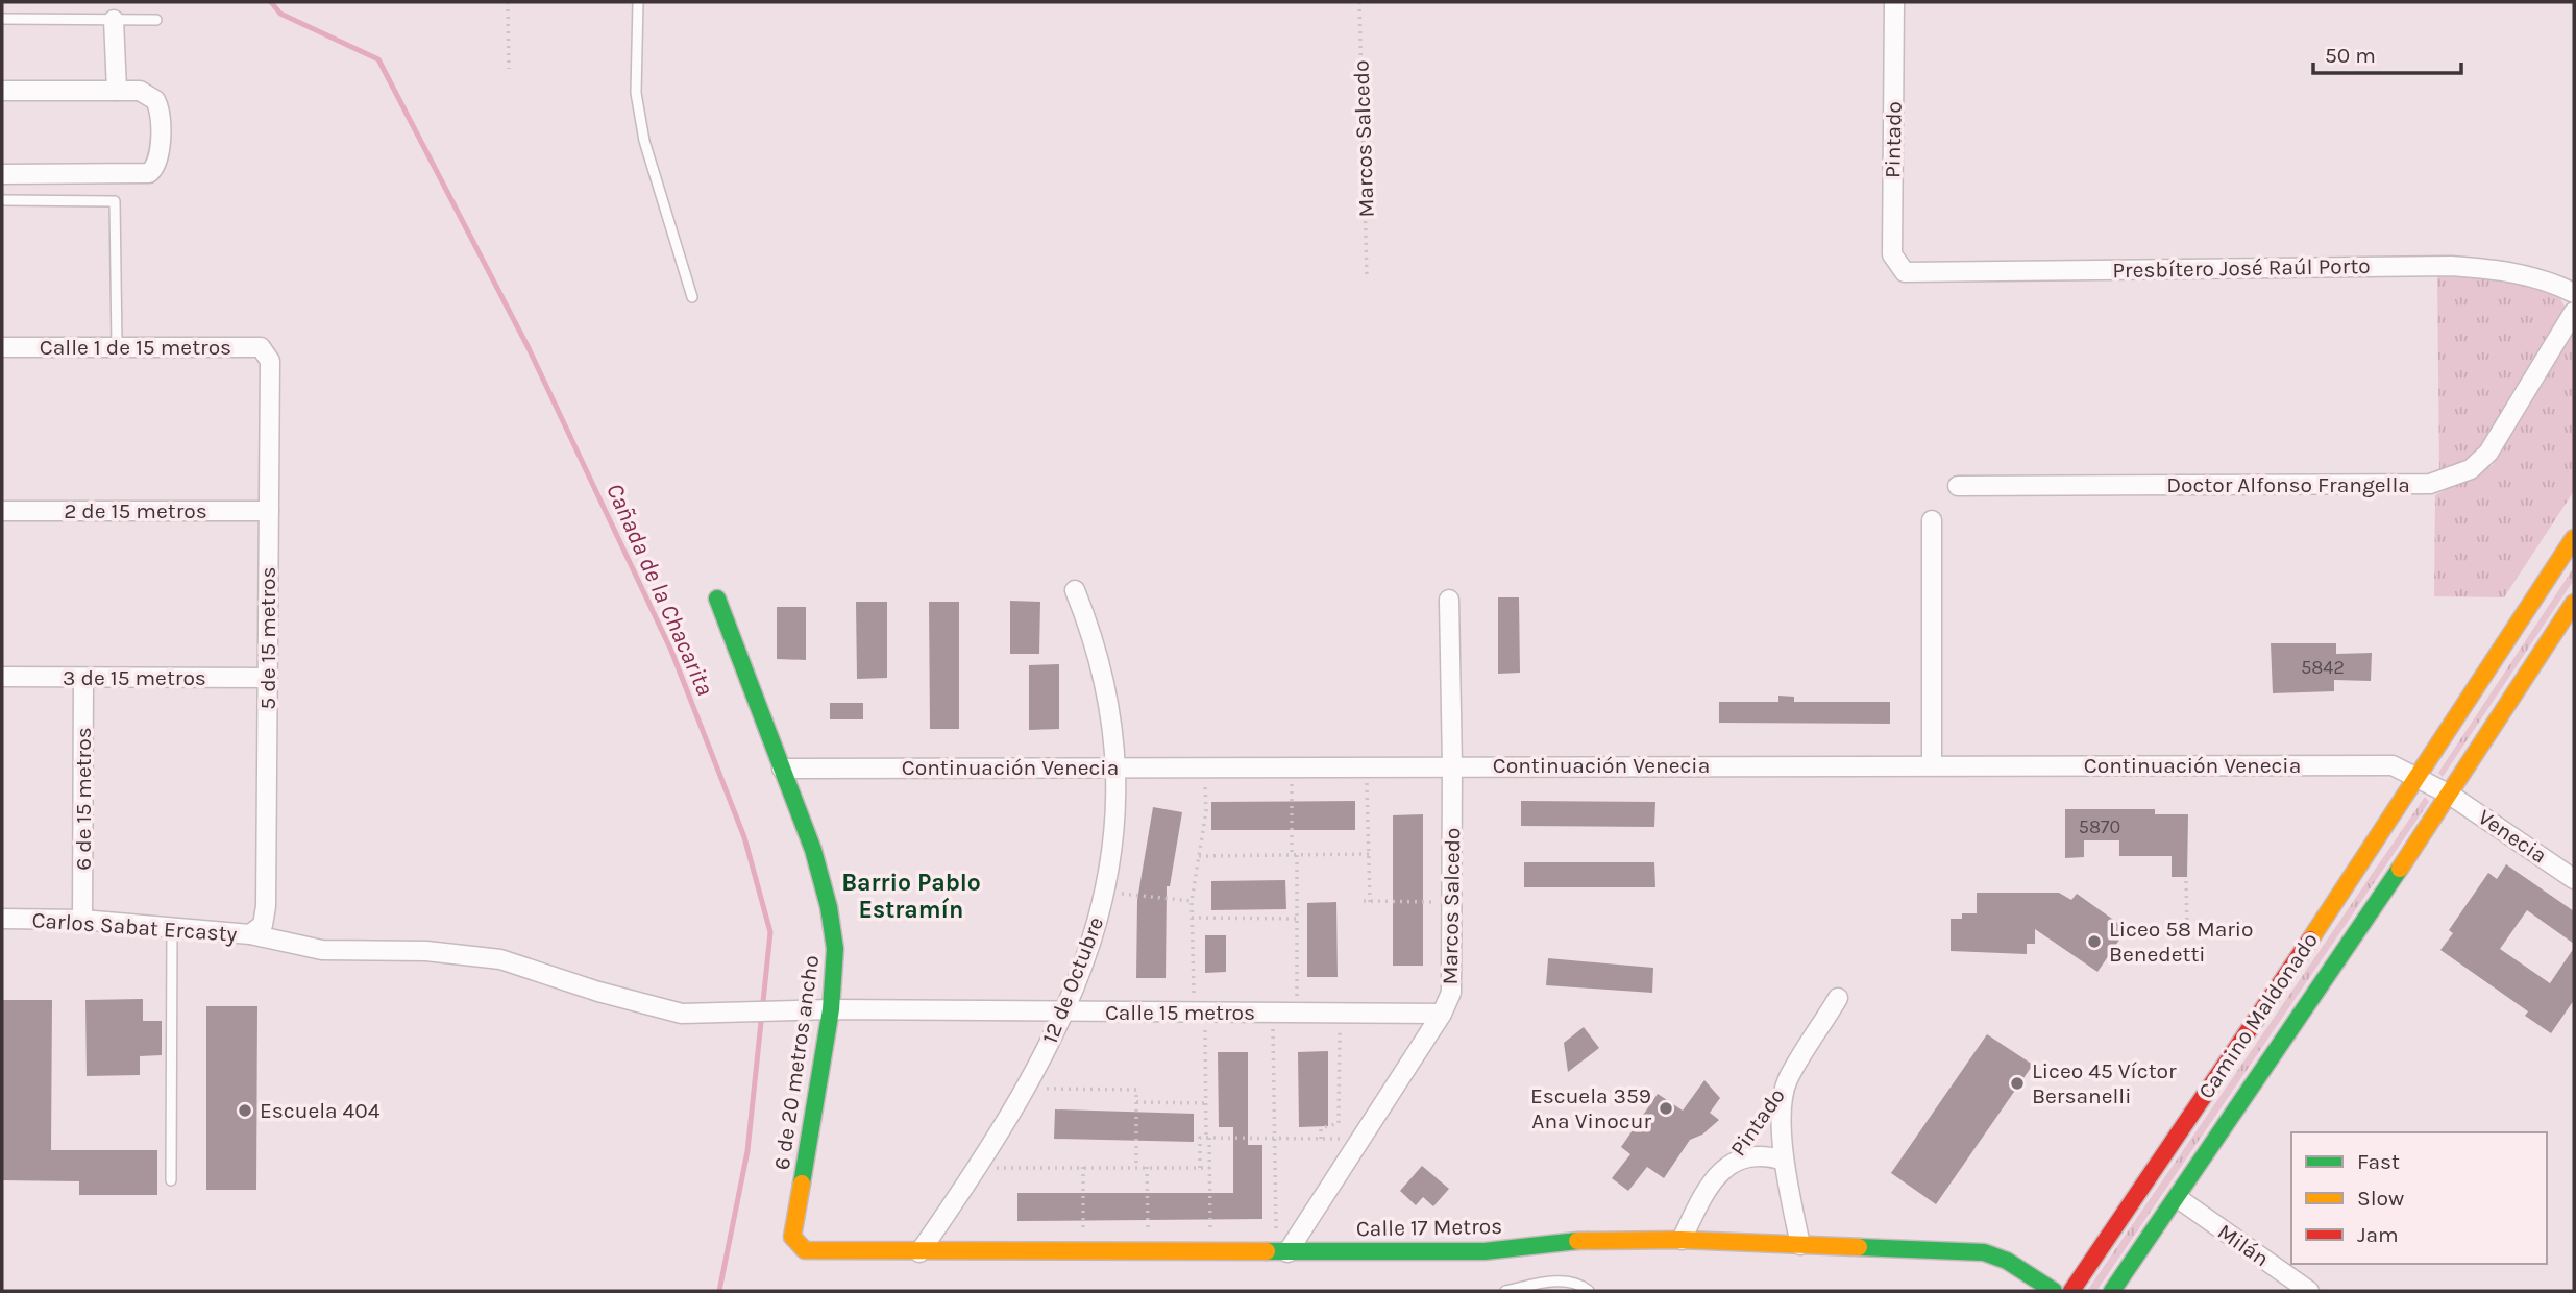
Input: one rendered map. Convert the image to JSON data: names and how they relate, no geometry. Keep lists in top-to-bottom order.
{
  "streets": {
    "street": [
      "Marcos Salcedo",
      "Pintado",
      "Presbítero José Raúl Porto",
      "Calle 1 de 15 metros",
      "Doctor Alfonso Frangella",
      "2 de 15 metros",
      "5 de 15 metros",
      "3 de 15 metros",
      "Continuación Venecia",
      "6 de 15 metros",
      "Venecia",
      "Carlos Sabat Ercasty",
      "12 de Octubre",
      "Calle 15 metros",
      "Camino Maldonado",
      "6 de 20 metros ancho",
      "Calle 17 Metros",
      "Milán"
    ]
  },
  "crossings": [
    ["Marcos Salcedo", "Continuación Venecia"],
    ["Marcos Salcedo", "Calle 15 metros"],
    ["Marcos Salcedo", "Calle 17 Metros"],
    ["Pintado", "Presbítero José Raúl Porto"],
    ["Pintado", "Calle 17 Metros"],
    ["Calle 1 de 15 metros", "5 de 15 metros"],
    ["2 de 15 metros", "5 de 15 metros"],
    ["5 de 15 metros", "3 de 15 metros"],
    ["5 de 15 metros", "Carlos Sabat Ercasty"],
    ["3 de 15 metros", "6 de 15 metros"],
    ["Continuación Venecia", "12 de Octubre"],
    ["Continuación Venecia", "Camino Maldonado"],
    ["Continuación Venecia", "6 de 20 metros ancho"],
    ["6 de 15 metros", "Carlos Sabat Ercasty"],
    ["Venecia", "Camino Maldonado"],
    ["Carlos Sabat Ercasty", "Calle 15 metros"],
    ["12 de Octubre", "Calle 15 metros"],
    ["12 de Octubre", "Calle 17 Metros"],
    ["Calle 15 metros", "6 de 20 metros ancho"],
    ["Camino Maldonado", "Milán"],
    ["6 de 20 metros ancho", "Calle 17 Metros"]
  ],
  "districts": ["Barrio Pablo Estramín"],
  "water": ["Cañada de la Chacarita"],
  "places": [
    "Liceo 58 Mario Benedetti",
    "Liceo 45 Víctor Bersanelli",
    "Escuela 359 Ana Vinocur",
    "Escuela 404"
  ],
  "house_numbers": ["5842", "5870"],
  "legend": ["Fast", "Slow", "Jam"],
  "scale_bar": "50 m"
}
